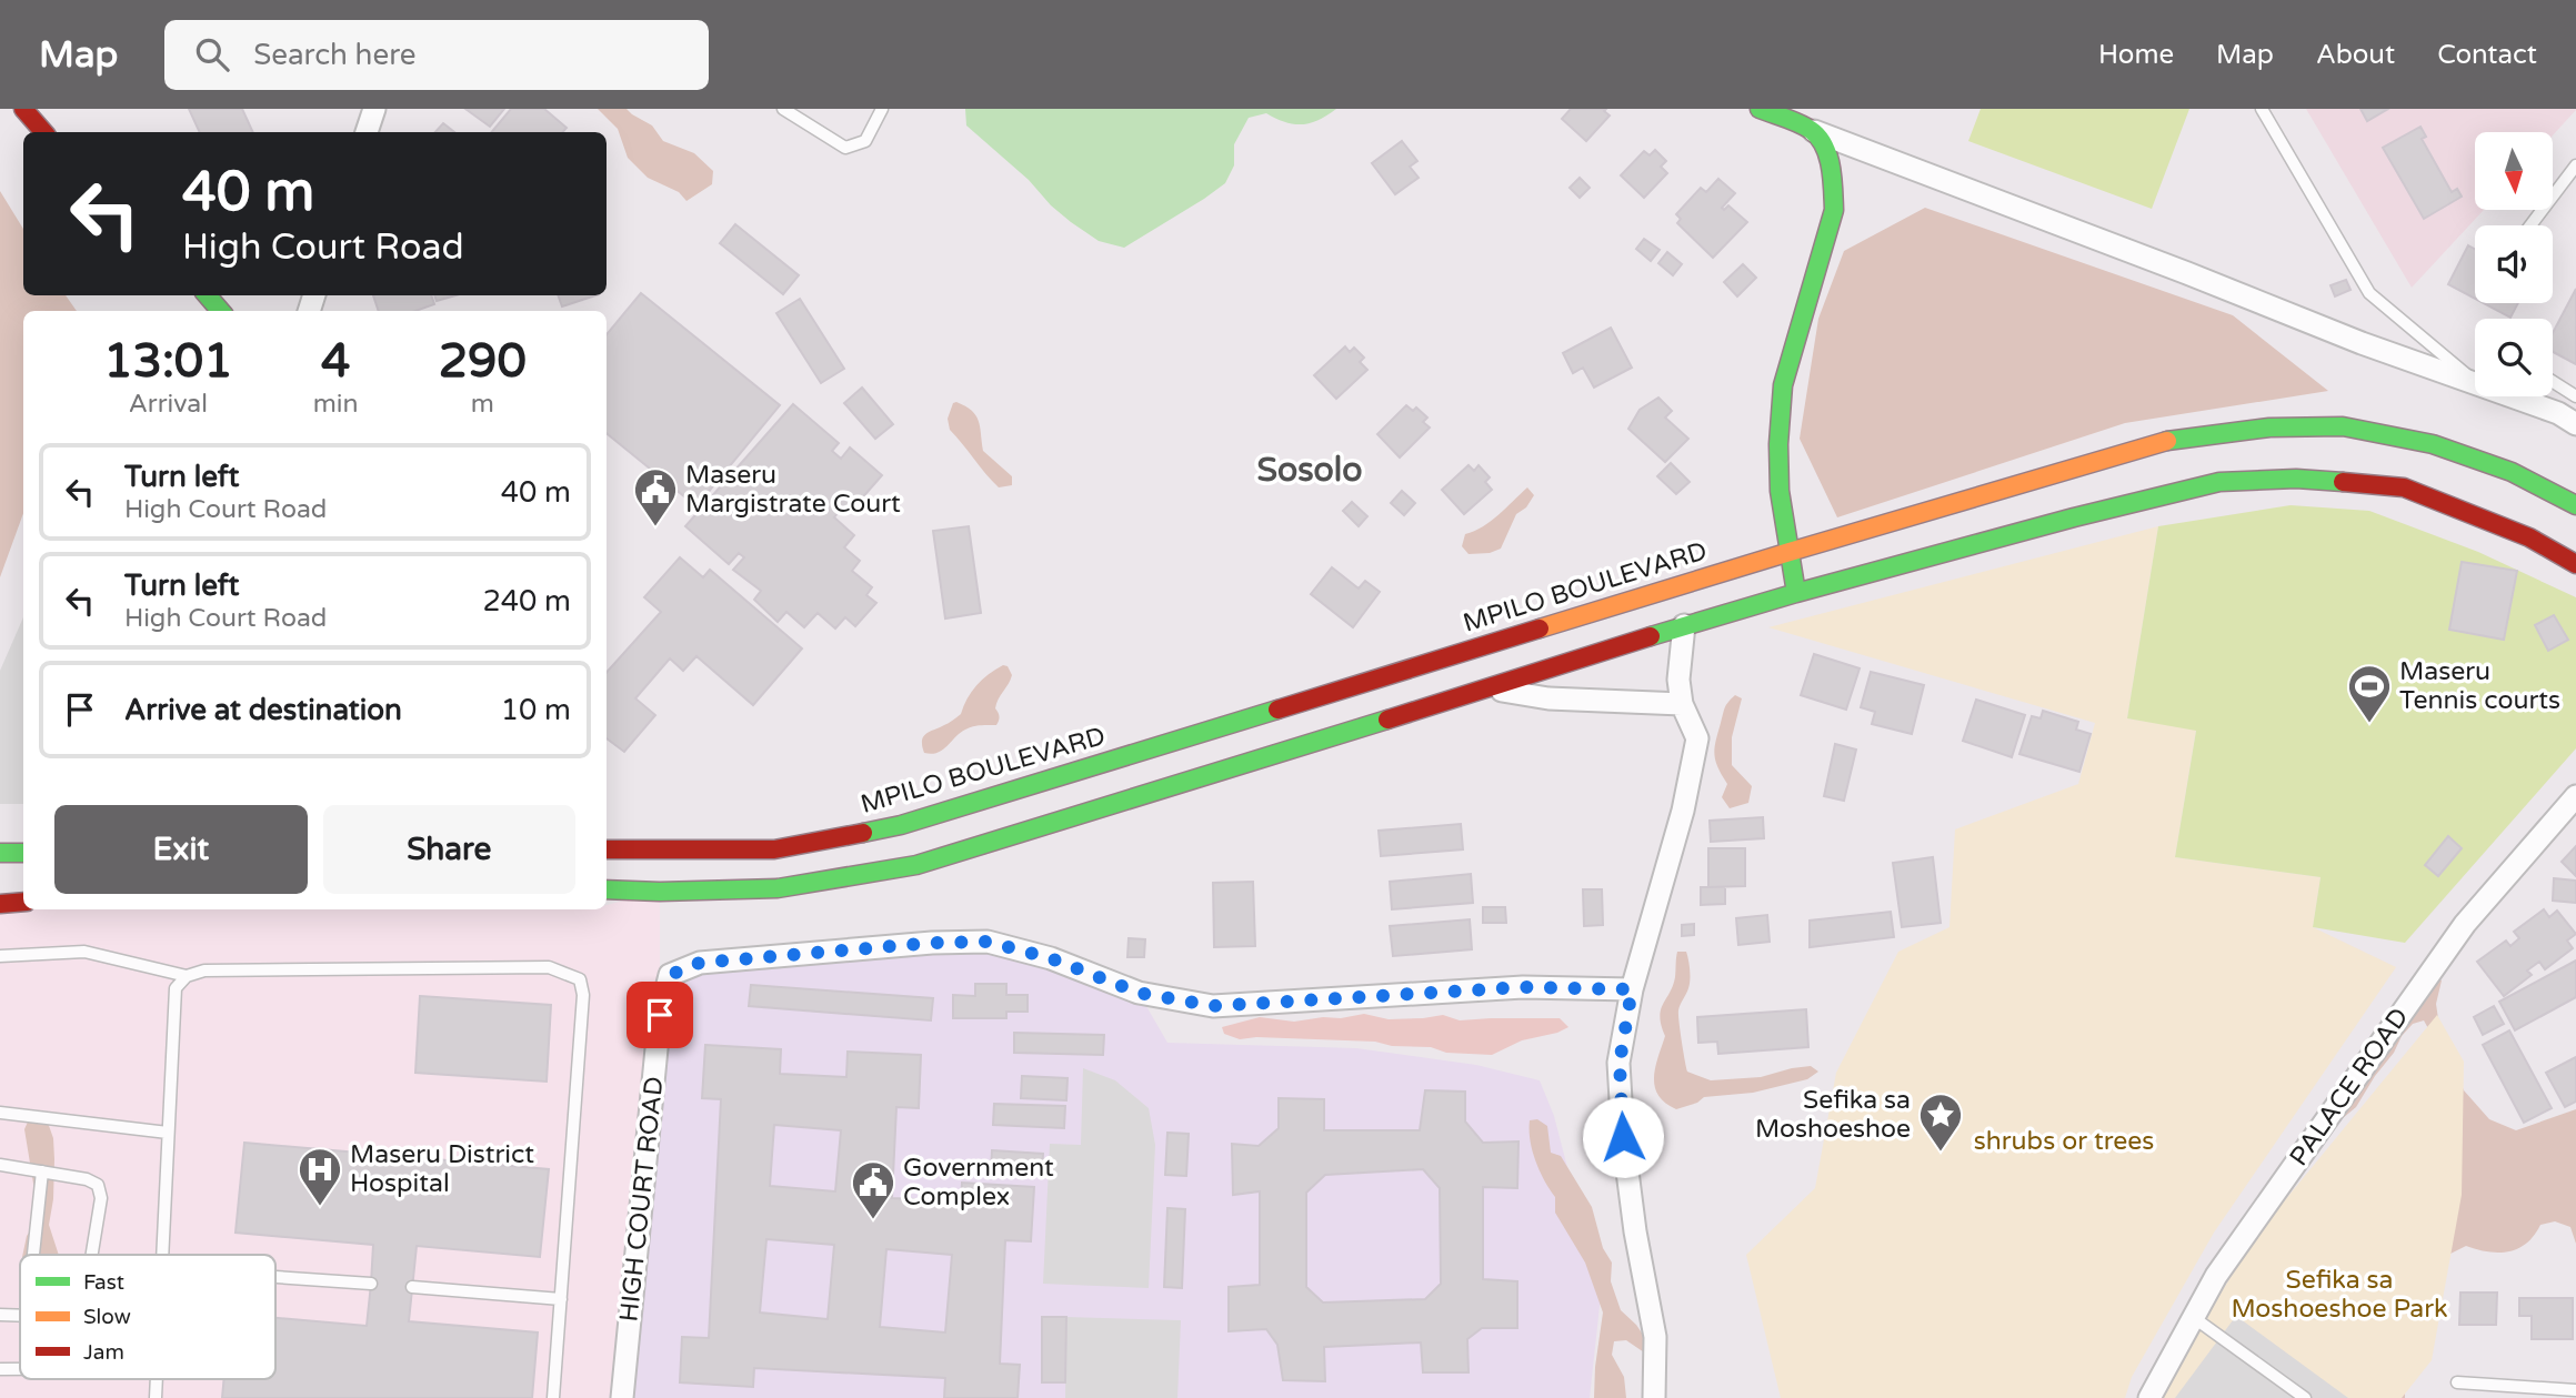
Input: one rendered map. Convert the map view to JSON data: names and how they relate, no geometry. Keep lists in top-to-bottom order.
{
  "streets": {
    "main road": ["MPILO BOULEVARD"],
    "street": ["PALACE ROAD", "HIGH COURT ROAD"]
  },
  "districts": ["Sosolo"],
  "parks": ["shrubs or trees", "Sefika sa Moshoeshoe Park"],
  "places": {
    "public building": ["Maseru Margistrate Court", "Government Complex"],
    "sports": ["Maseru Tennis courts"],
    "place": ["Sefika sa Moshoeshoe"],
    "hospital": ["Maseru District Hospital"]
  },
  "legend": ["Fast", "Slow", "Jam"],
  "north": "bottom",
  "page": {
    "header": "Map",
    "search": "Search here",
    "nav": [
      "Home",
      "Map",
      "About",
      "Contact"
    ],
    "turn": ["40 m", "High Court Road"],
    "eta": [
      "13:01",
      "Arrival",
      "4",
      "min",
      "290",
      "m"
    ],
    "list": [
      {
        "name": "Turn left",
        "note": "High Court Road",
        "value": "40 m"
      },
      {
        "name": "Turn left",
        "note": "High Court Road",
        "value": "240 m"
      },
      {
        "name": "Arrive at destination",
        "value": "10 m"
      }
    ],
    "buttons": ["Exit", "Share"]
  }
}
